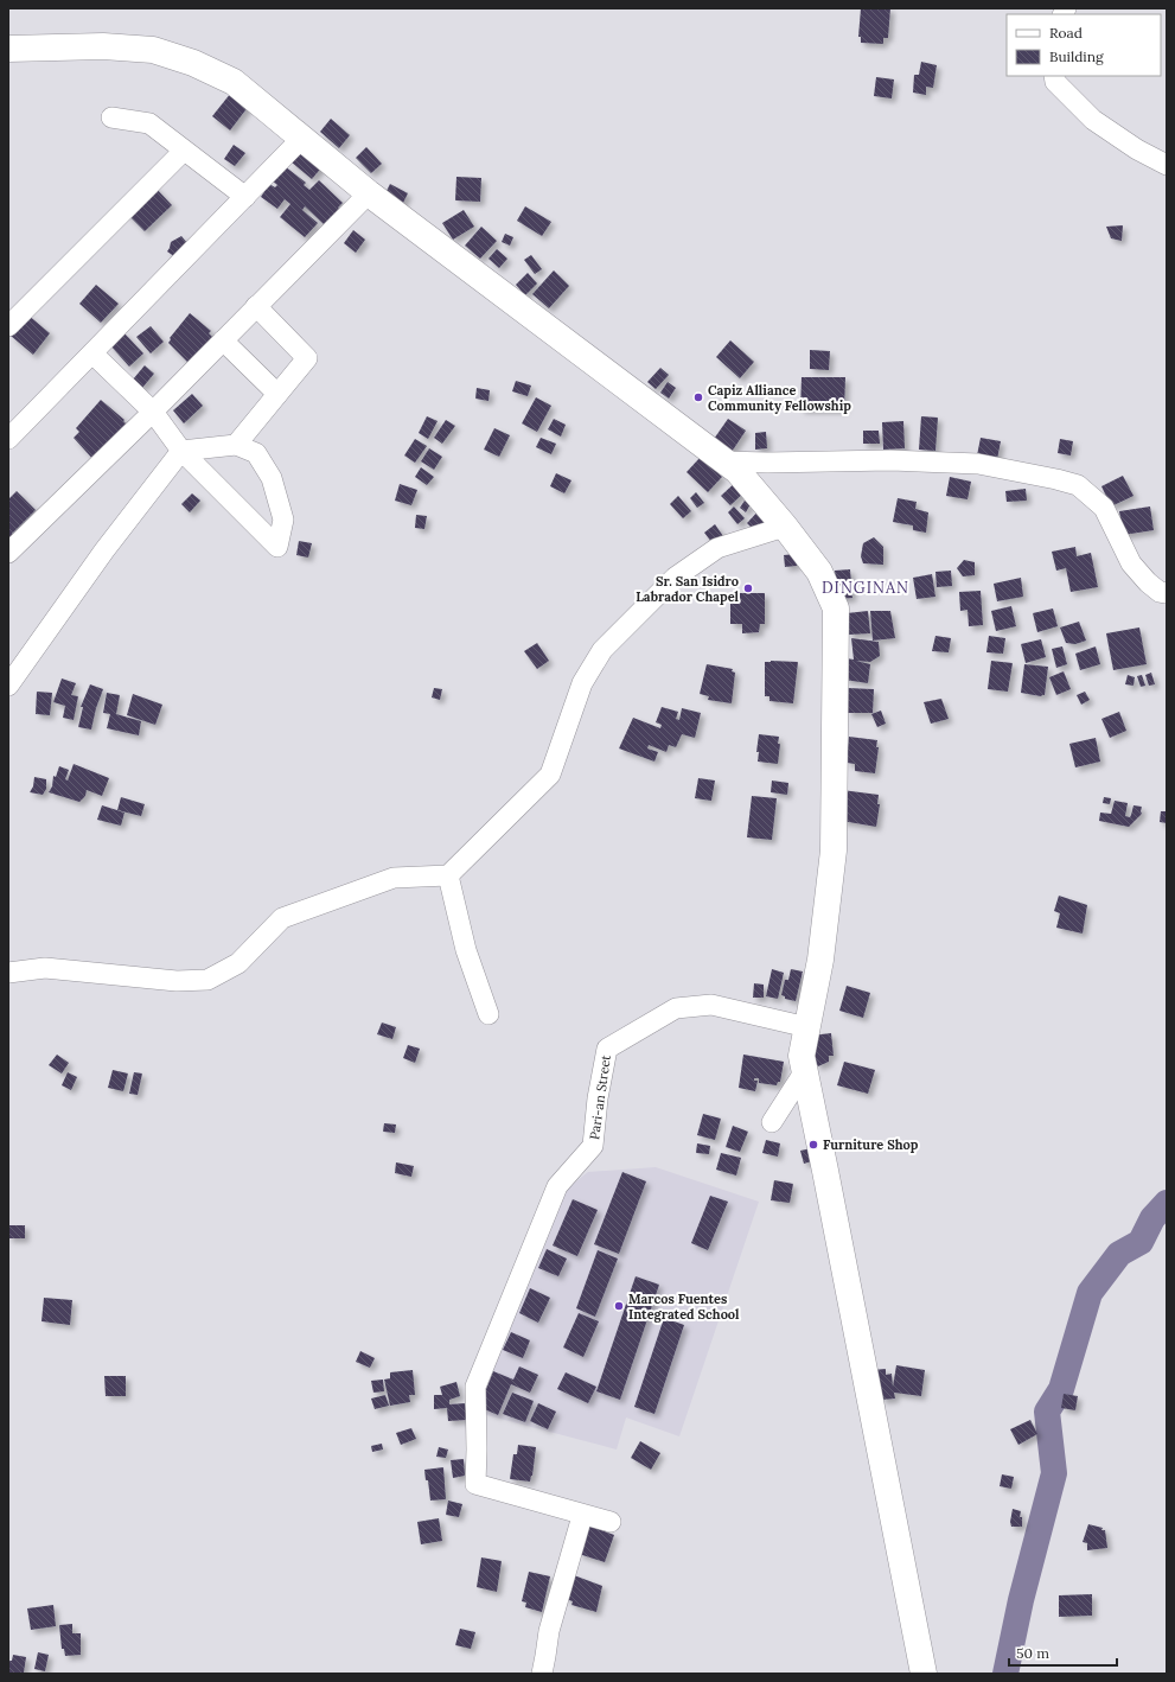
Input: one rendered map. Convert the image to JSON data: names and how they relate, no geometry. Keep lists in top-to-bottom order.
{
  "streets": {
    "street": ["Pari-an Street"]
  },
  "districts": ["DINGINAN"],
  "places": [
    "Capiz Alliance Community Fellowship",
    "Sr. San Isidro Labrador Chapel",
    "Furniture Shop",
    "Marcos Fuentes Integrated School"
  ],
  "legend": ["Road", "Building"],
  "scale_bar": "50 m"
}
